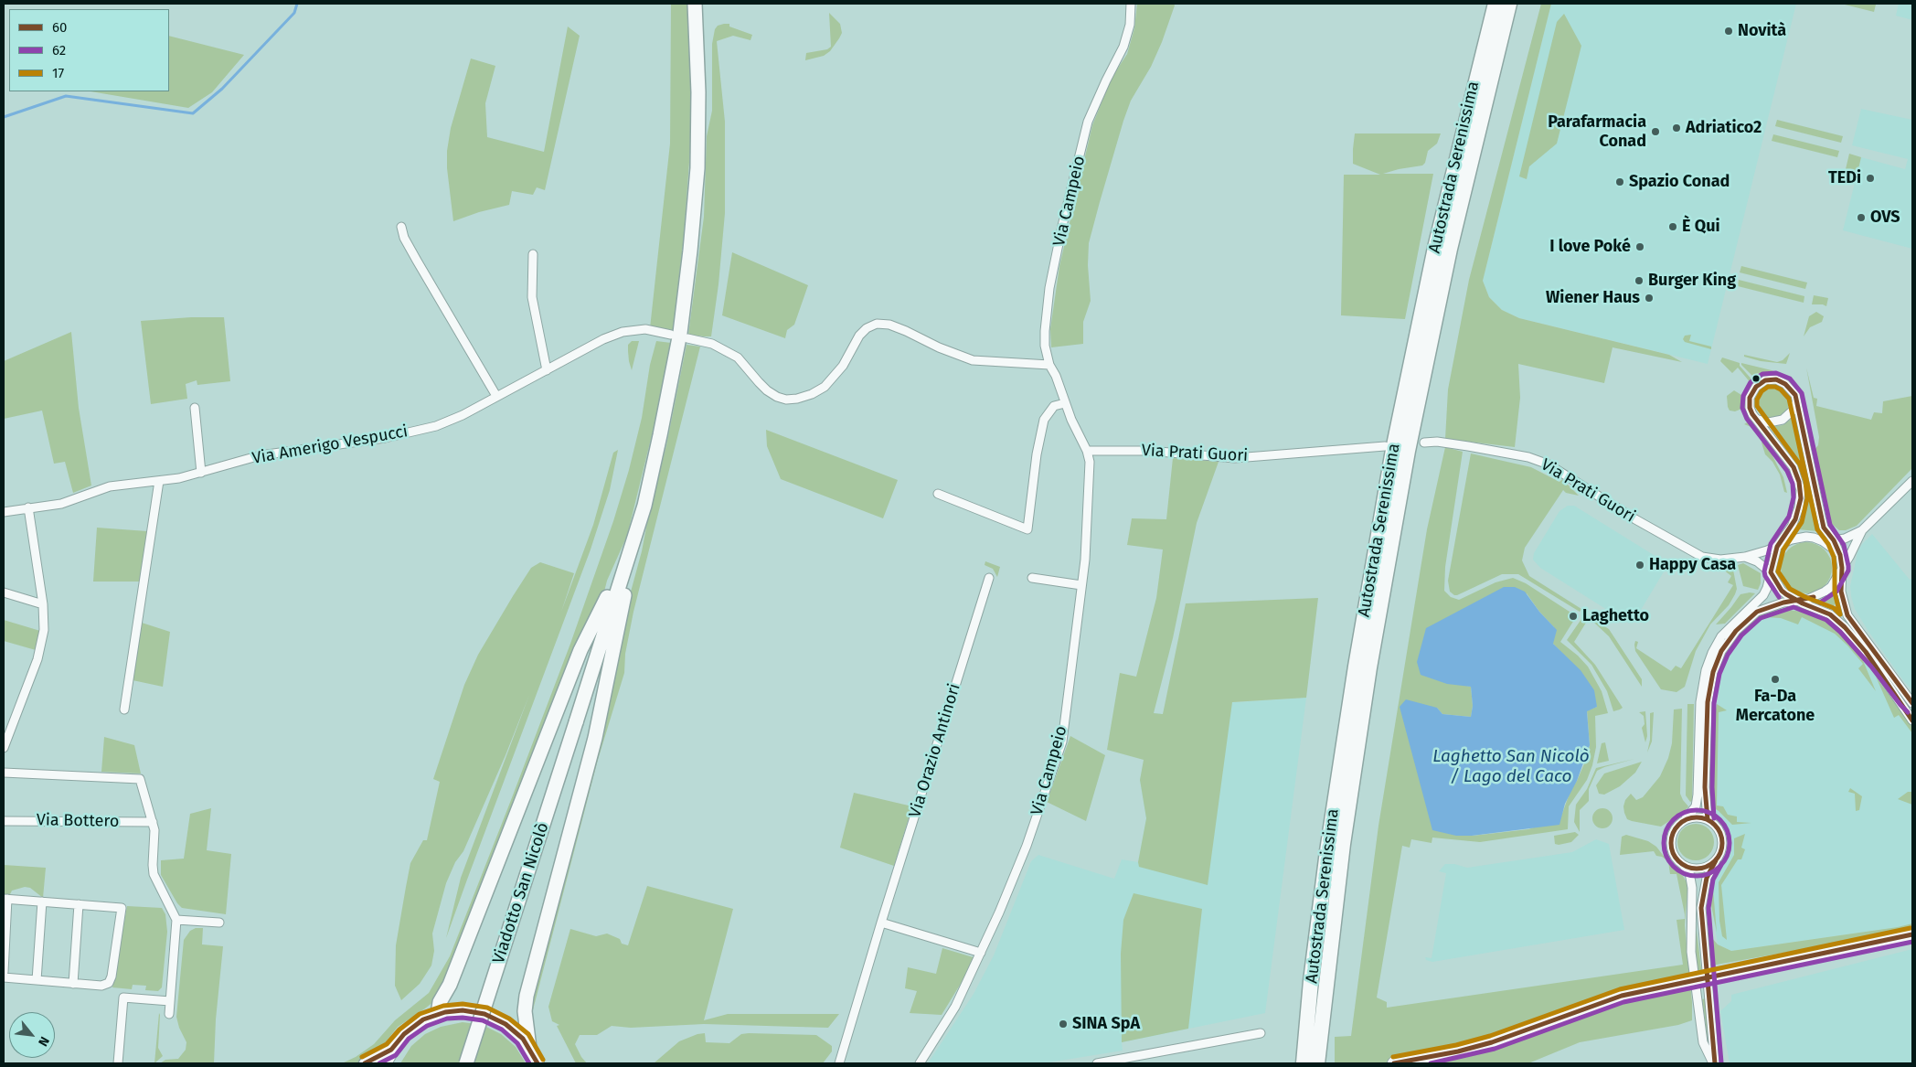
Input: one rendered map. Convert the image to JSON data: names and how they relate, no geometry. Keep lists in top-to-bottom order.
{
  "streets": {
    "highway": ["Autostrada Serenissima", "Viadotto San Nicolò"],
    "street": [
      "Via Campeio",
      "Via Amerigo Vespucci",
      "Via Prati Guori",
      "Via Orazio Antinori",
      "Via Bottero"
    ]
  },
  "crossings": [
    ["Via Campeio", "Via Prati Guori"]
  ],
  "water": ["Laghetto San Nicolò / Lago del Caco"],
  "places": [
    "Novità",
    "Adriatico2",
    "Parafarmacia Conad",
    "TEDi",
    "Spazio Conad",
    "OVS",
    "È Qui",
    "I love Poké",
    "Burger King",
    "Wiener Haus",
    "Happy Casa",
    "Laghetto",
    "Fa-Da Mercatone",
    "SINA SpA"
  ],
  "lines": ["transit line 62", "transit line 60", "transit line 17"],
  "legend": ["60", "62", "17"],
  "north": "bottom right"
}
